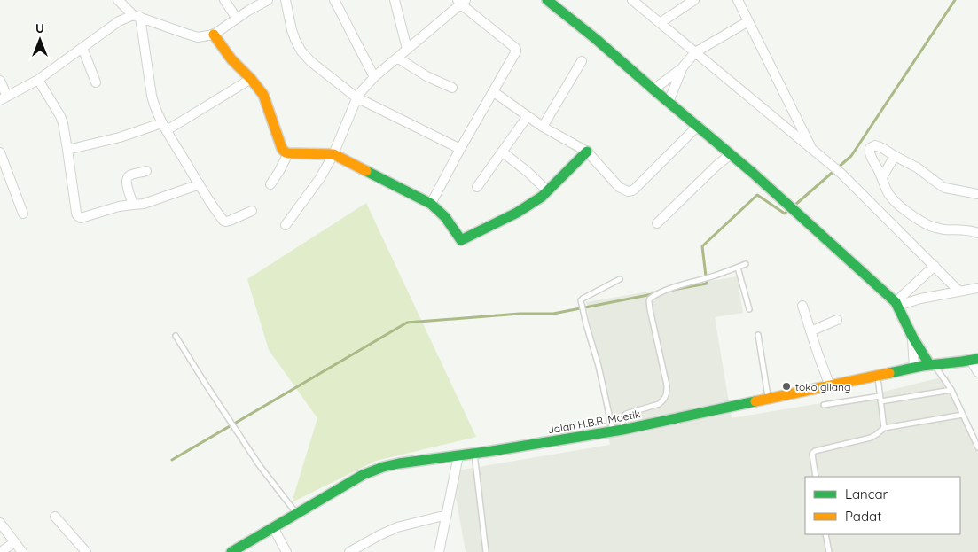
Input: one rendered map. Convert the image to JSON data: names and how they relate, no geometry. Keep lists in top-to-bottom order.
{
  "streets": {
    "street": ["Jalan H.B.R. Moetik"]
  },
  "places": ["toko gilang"],
  "legend": ["Lancar", "Padat"],
  "north": "top"
}
